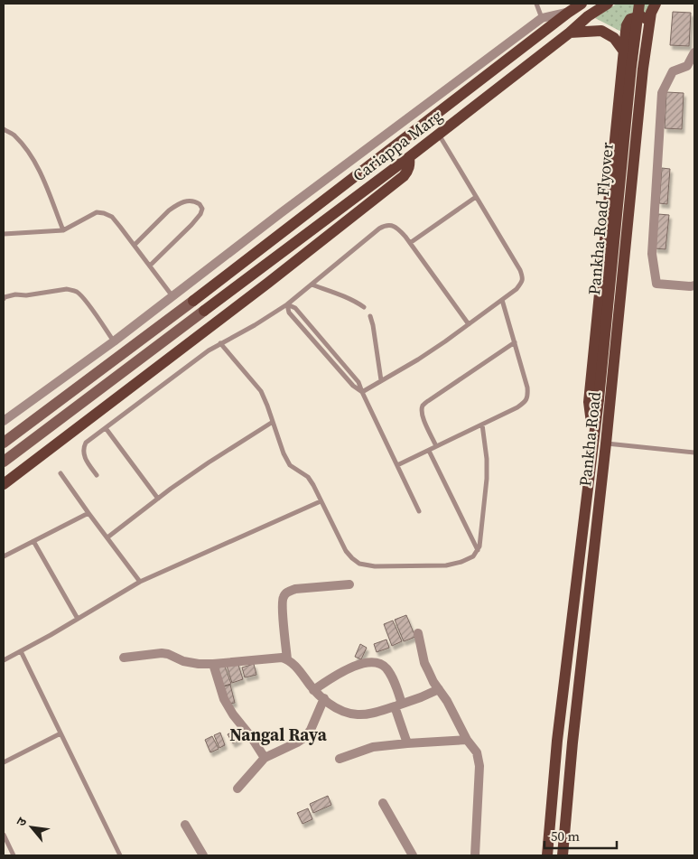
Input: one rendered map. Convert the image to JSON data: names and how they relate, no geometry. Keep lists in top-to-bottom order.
{
  "streets": {
    "main road": ["Cariappa Marg", "Pankha Road Flyover", "Pankha Road"]
  },
  "crossings": [
    ["Pankha Road Flyover", "Pankha Road"]
  ],
  "districts": ["Nangal Raya"],
  "scale_bar": "50 m",
  "north": "top left"
}
